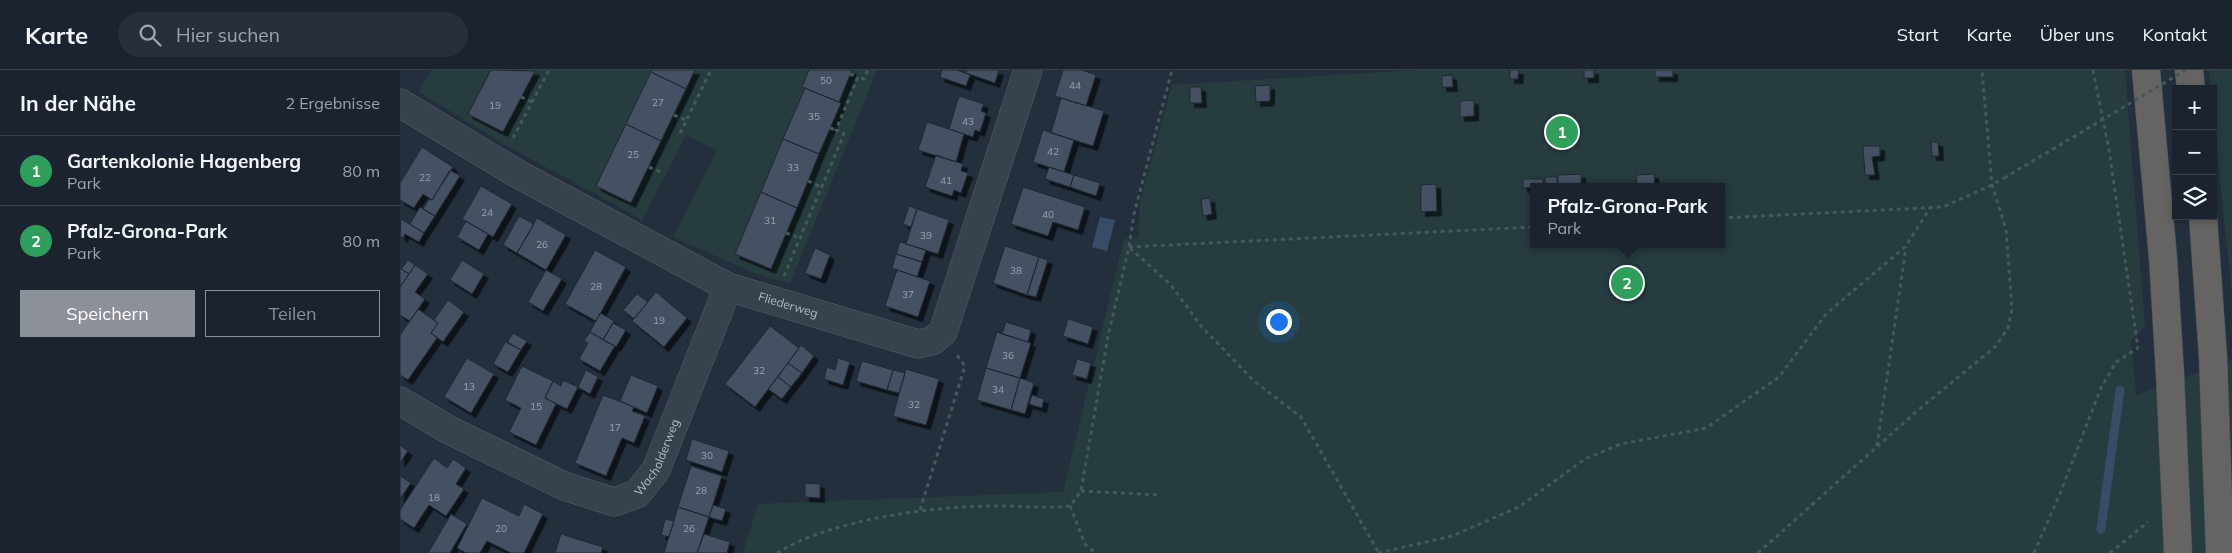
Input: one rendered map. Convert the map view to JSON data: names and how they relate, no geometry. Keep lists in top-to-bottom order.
{
  "streets": {
    "street": ["Fliederweg", "Wacholderweg"]
  },
  "crossings": [
    ["Fliederweg", "Wacholderweg"]
  ],
  "house_numbers": [
    "50",
    "44",
    "27",
    "19",
    "35",
    "43",
    "42",
    "25",
    "33",
    "22",
    "41",
    "24",
    "40",
    "31",
    "39",
    "26",
    "38",
    "28",
    "37",
    "19",
    "36",
    "32",
    "13",
    "34",
    "32",
    "15",
    "17",
    "30",
    "28",
    "18",
    "20",
    "26"
  ],
  "page": {
    "header": "Karte",
    "search": "Hier suchen",
    "nav": [
      "Start",
      "Karte",
      "Über uns",
      "Kontakt"
    ],
    "heading": ["In der Nähe", "2 Ergebnisse"],
    "map_buttons": ["+", "−"],
    "pins": ["1", "2"],
    "list": [
      {
        "mark": "1",
        "name": "Gartenkolonie Hagenberg",
        "note": "Park",
        "value": "80 m"
      },
      {
        "mark": "2",
        "name": "Pfalz-Grona-Park",
        "note": "Park",
        "value": "80 m"
      }
    ],
    "popup": ["Pfalz-Grona-Park", "Park"],
    "buttons": ["Speichern", "Teilen"]
  }
}
